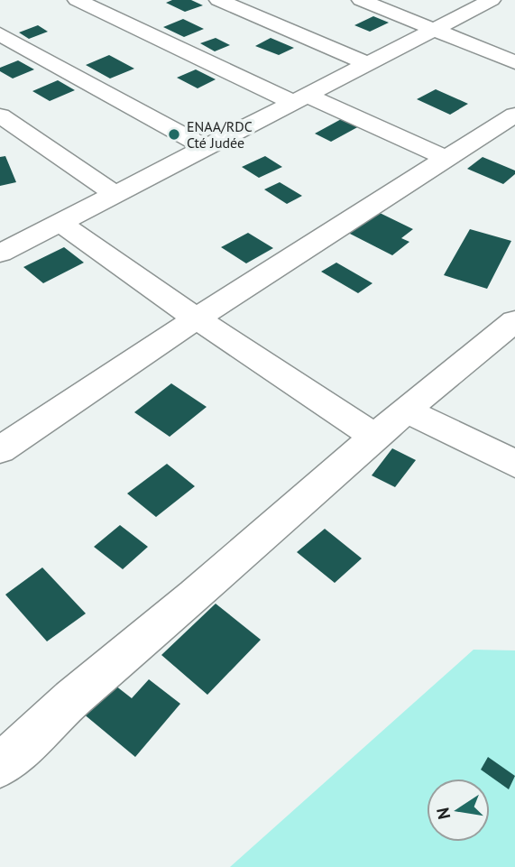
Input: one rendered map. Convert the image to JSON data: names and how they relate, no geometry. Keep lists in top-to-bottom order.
{
  "places": ["ENAA/RDC Cté Judée"],
  "north": "left"
}
